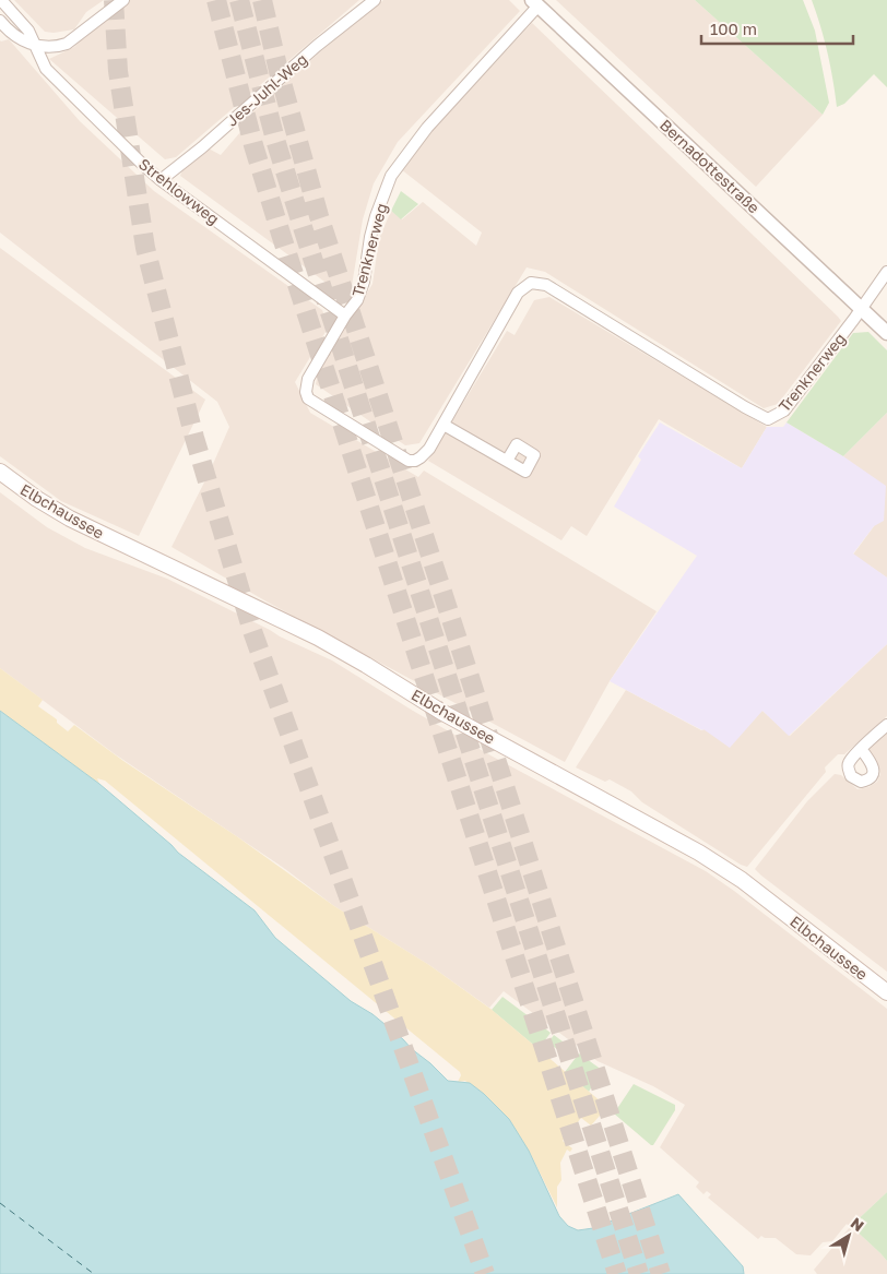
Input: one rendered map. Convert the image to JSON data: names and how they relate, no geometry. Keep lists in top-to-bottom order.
{
  "streets": {
    "main road": ["Elbchaussee"],
    "street": [
      "Jes-Juhl-Weg",
      "Bernadottestraße",
      "Strehlowweg",
      "Trenknerweg"
    ]
  },
  "crossings": [
    ["Jes-Juhl-Weg", "Strehlowweg"],
    ["Bernadottestraße", "Trenknerweg"],
    ["Strehlowweg", "Trenknerweg"]
  ],
  "scale_bar": "100 m",
  "north": "top right"
}
